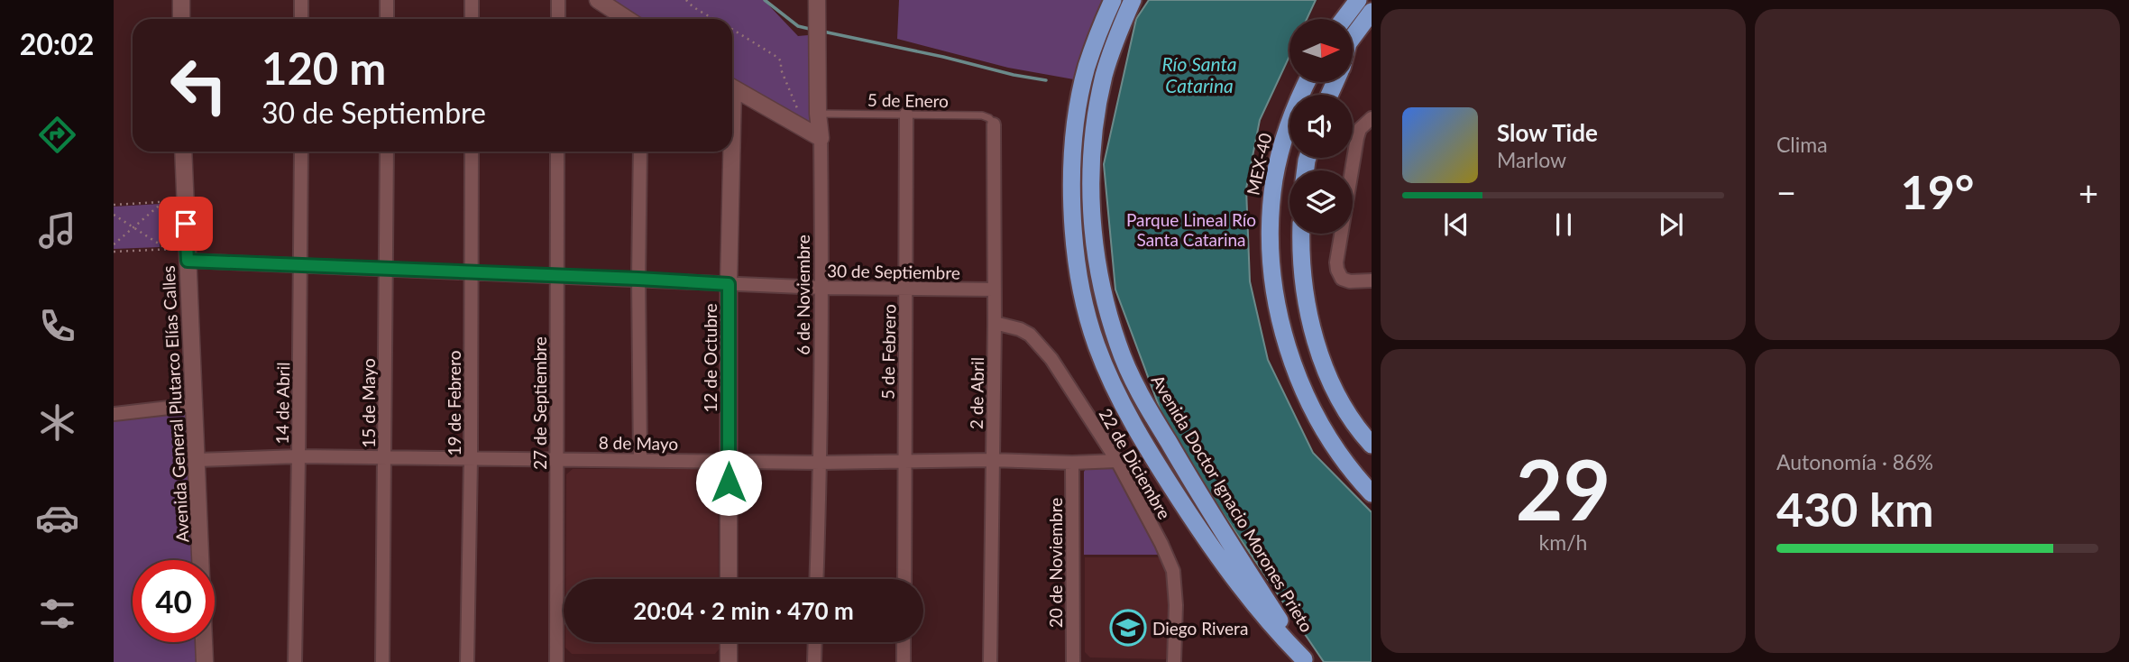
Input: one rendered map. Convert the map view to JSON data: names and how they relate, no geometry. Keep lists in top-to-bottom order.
{
  "streets": {
    "highway": ["MEX-40", "Avenida Doctor Ignacio Morones Prieto"],
    "street": [
      "30 de Septiembre",
      "6 de Noviembre",
      "5 de Febrero",
      "12 de Octubre",
      "2 de Abril",
      "14 de Abril",
      "15 de Mayo",
      "19 de Febrero",
      "27 de Septiembre",
      "Avenida General Plutarco Elías Calles",
      "8 de Mayo",
      "22 de Diciembre",
      "20 de Noviembre"
    ],
    "lane": ["5 de Enero"]
  },
  "crossings": [
    ["5 de Enero", "6 de Noviembre"],
    ["5 de Enero", "5 de Febrero"],
    ["5 de Enero", "2 de Abril"],
    ["30 de Septiembre", "6 de Noviembre"],
    ["30 de Septiembre", "5 de Febrero"],
    ["30 de Septiembre", "12 de Octubre"],
    ["30 de Septiembre", "2 de Abril"],
    ["30 de Septiembre", "14 de Abril"],
    ["30 de Septiembre", "15 de Mayo"],
    ["30 de Septiembre", "19 de Febrero"],
    ["30 de Septiembre", "27 de Septiembre"],
    ["30 de Septiembre", "Avenida General Plutarco Elías Calles"],
    ["6 de Noviembre", "8 de Mayo"],
    ["5 de Febrero", "8 de Mayo"],
    ["12 de Octubre", "8 de Mayo"],
    ["2 de Abril", "8 de Mayo"],
    ["2 de Abril", "22 de Diciembre"],
    ["14 de Abril", "8 de Mayo"],
    ["15 de Mayo", "8 de Mayo"],
    ["19 de Febrero", "8 de Mayo"],
    ["27 de Septiembre", "8 de Mayo"],
    ["Avenida General Plutarco Elías Calles", "8 de Mayo"],
    ["8 de Mayo", "22 de Diciembre"],
    ["8 de Mayo", "20 de Noviembre"]
  ],
  "water": ["Río Santa Catarina"],
  "parks": ["Parque Lineal Río Santa Catarina"],
  "places": {
    "school or university": ["Diego Rivera"]
  },
  "north": "right",
  "page": {
    "tabs": "20:02",
    "tile": [
      "Clima",
      ["29", "km/h"],
      ["Autonomía · 86%", "430 km"]
    ],
    "turn": ["120 m", "30 de Septiembre"],
    "song": ["Slow Tide", "Marlow"],
    "heat": ["−", "19°", "+"],
    "limit": "40",
    "trip": "20:04 · 2 min · 470 m"
  }
}
